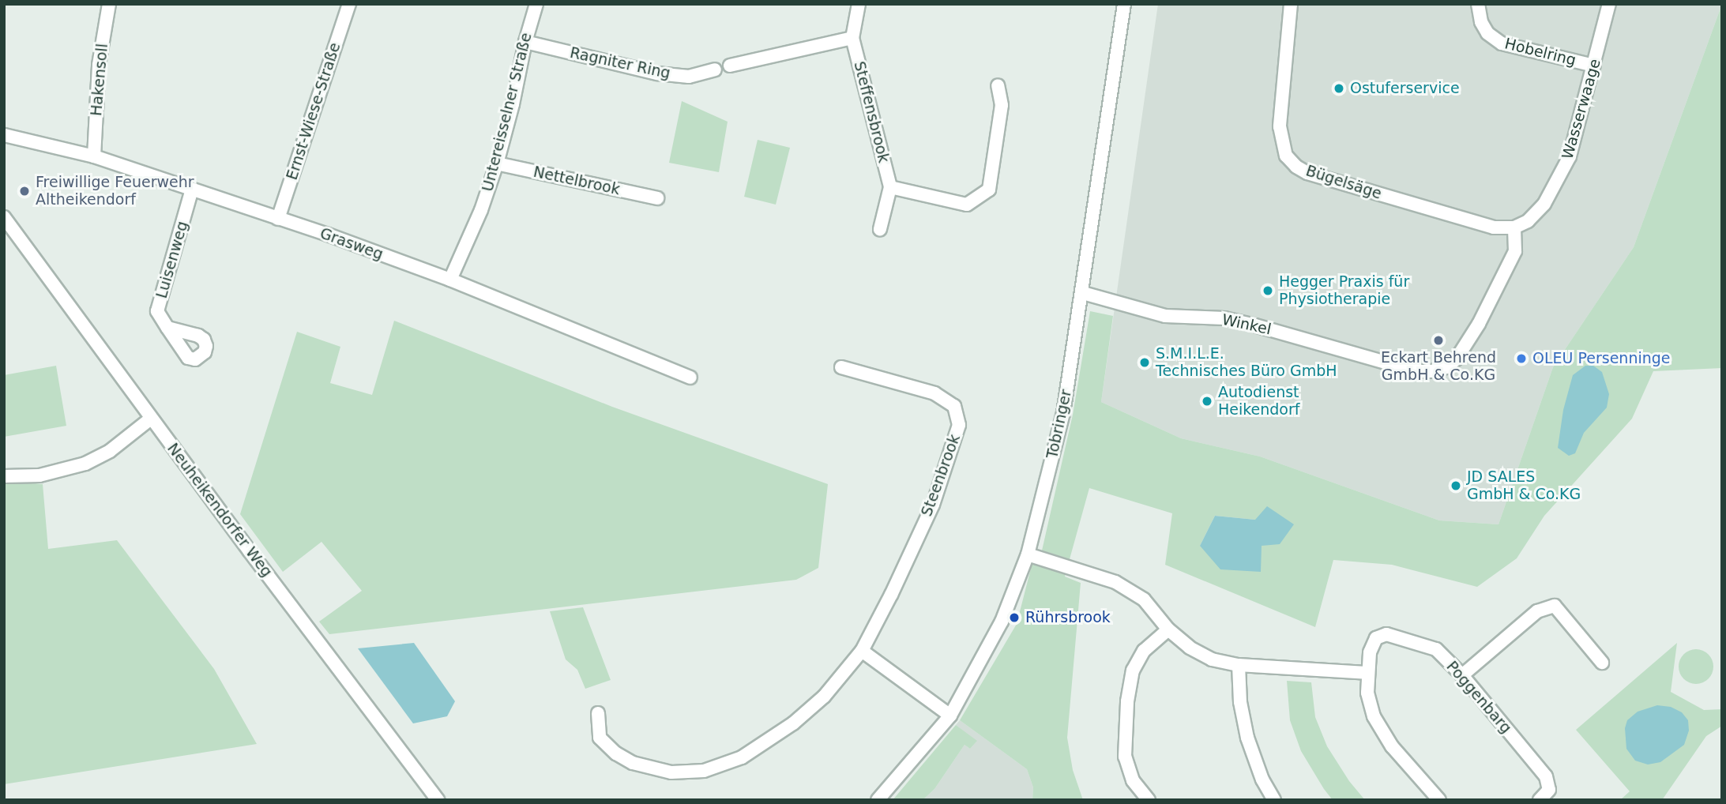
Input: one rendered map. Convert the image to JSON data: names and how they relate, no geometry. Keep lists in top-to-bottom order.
{
  "streets": {
    "street": [
      "Hobelring",
      "Ragniter Ring",
      "Hakensoll",
      "Wasserwaage",
      "Ernst-Wiese-Straße",
      "Untereisselner Straße",
      "Steffensbrook",
      "Nettelbrook",
      "Bügelsäge",
      "Grasweg",
      "Luisenweg",
      "Winkel",
      "Tobringer",
      "Steenbrook",
      "Neuheikendorfer Weg",
      "Poggenbarg"
    ]
  },
  "crossings": [
    ["Hobelring", "Wasserwaage"],
    ["Ragniter Ring", "Untereisselner Straße"],
    ["Hakensoll", "Grasweg"],
    ["Wasserwaage", "Bügelsäge"],
    ["Wasserwaage", "Winkel"],
    ["Ernst-Wiese-Straße", "Grasweg"],
    ["Untereisselner Straße", "Nettelbrook"],
    ["Untereisselner Straße", "Grasweg"],
    ["Bügelsäge", "Winkel"],
    ["Grasweg", "Luisenweg"],
    ["Winkel", "Tobringer"]
  ],
  "places": [
    "Ostuferservice",
    "Freiwillige Feuerwehr Altheikendorf",
    "Hegger Praxis für Physiotherapie",
    "Eckart Behrend GmbH & Co.KG",
    "OLEU Persenninge",
    "S.M.I.L.E. Technisches Büro GmbH",
    "Autodienst Heikendorf",
    "JD SALES GmbH & Co.KG",
    "Rührsbrook"
  ]
}
